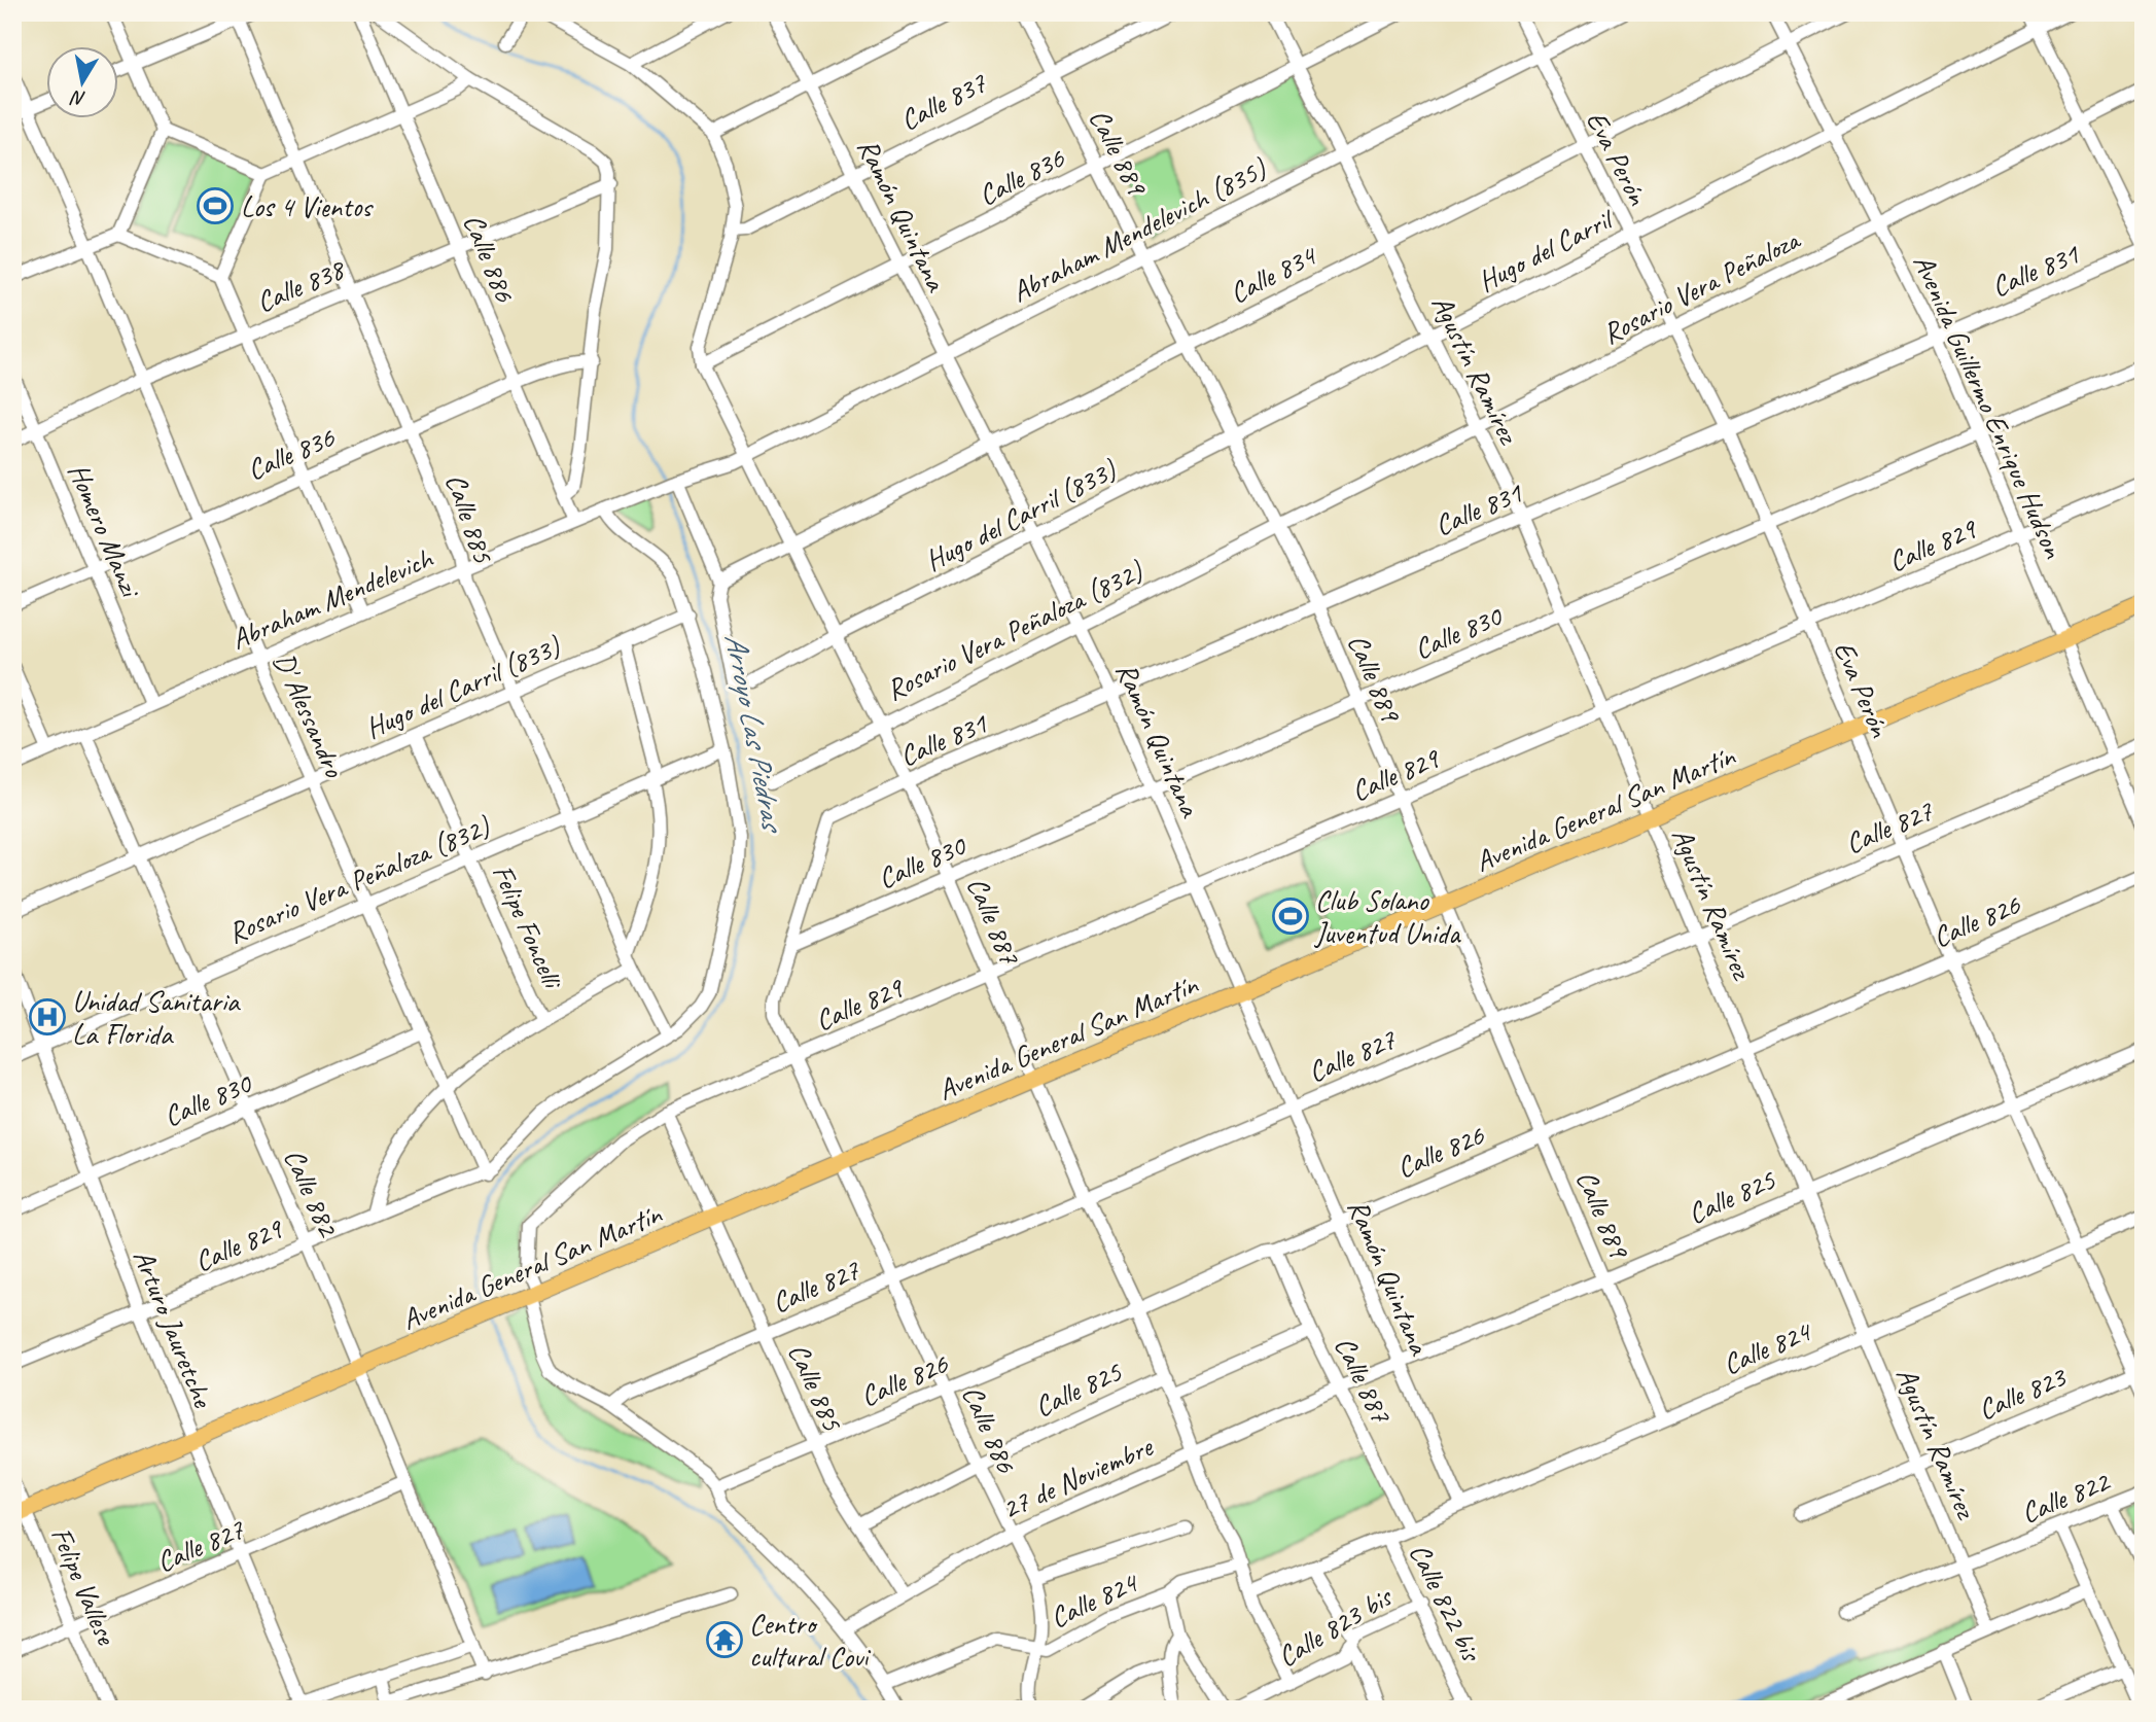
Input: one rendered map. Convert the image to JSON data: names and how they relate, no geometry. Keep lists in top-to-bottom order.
{
  "streets": {
    "main road": ["Avenida General San Martín"],
    "street": [
      "Calle 837",
      "Calle 889",
      "Eva Perón",
      "Calle 836",
      "Ramón Quintana",
      "Abraham Mendelevich (835)",
      "Hugo del Carril",
      "Calle 886",
      "Calle 831",
      "Calle 834",
      "Calle 838",
      "Rosario Vera Peñaloza",
      "Agustín Ramírez",
      "Avenida Guillermo Enrique Hudson",
      "Hugo del Carril (833)",
      "Calle 885",
      "Homero Manzi",
      "Calle 829",
      "Abraham Mendelevich",
      "Rosario Vera Peñaloza (832)",
      "Calle 830",
      "D' Alessandro",
      "Calle 827",
      "Calle 887",
      "Calle 826",
      "Felipe Foncelli",
      "Calle 882",
      "Calle 825",
      "Arturo Jauretche",
      "Calle 824",
      "Calle 823",
      "27 de Noviembre",
      "Calle 822",
      "Felipe Vallese",
      "Calle 822 bis",
      "Calle 823 bis"
    ]
  },
  "crossings": [
    ["Calle 837", "Calle 889"],
    ["Calle 837", "Ramón Quintana"],
    ["Calle 889", "Calle 836"],
    ["Calle 889", "Abraham Mendelevich (835)"],
    ["Calle 889", "Hugo del Carril"],
    ["Calle 889", "Calle 831"],
    ["Calle 889", "Calle 834"],
    ["Calle 889", "Rosario Vera Peñaloza"],
    ["Calle 889", "Hugo del Carril (833)"],
    ["Calle 889", "Calle 829"],
    ["Calle 889", "Rosario Vera Peñaloza (832)"],
    ["Calle 889", "Calle 830"],
    ["Calle 889", "Avenida General San Martín"],
    ["Calle 889", "Calle 827"],
    ["Calle 889", "Calle 826"],
    ["Calle 889", "Calle 825"],
    ["Calle 889", "Calle 824"],
    ["Eva Perón", "Abraham Mendelevich (835)"],
    ["Eva Perón", "Hugo del Carril"],
    ["Eva Perón", "Calle 831"],
    ["Eva Perón", "Calle 834"],
    ["Eva Perón", "Rosario Vera Peñaloza"],
    ["Eva Perón", "Calle 829"],
    ["Eva Perón", "Calle 830"],
    ["Eva Perón", "Avenida General San Martín"],
    ["Eva Perón", "Calle 827"],
    ["Eva Perón", "Calle 826"],
    ["Eva Perón", "Calle 825"],
    ["Eva Perón", "Calle 824"],
    ["Eva Perón", "Calle 823"],
    ["Calle 836", "Ramón Quintana"],
    ["Calle 836", "Calle 886"],
    ["Calle 836", "Agustín Ramírez"],
    ["Calle 836", "Calle 885"],
    ["Calle 836", "Homero Manzi"],
    ["Calle 836", "D' Alessandro"],
    ["Calle 836", "Calle 887"],
    ["Ramón Quintana", "Abraham Mendelevich (835)"],
    ["Ramón Quintana", "Calle 831"],
    ["Ramón Quintana", "Calle 834"],
    ["Ramón Quintana", "Hugo del Carril (833)"],
    ["Ramón Quintana", "Calle 829"],
    ["Ramón Quintana", "Rosario Vera Peñaloza (832)"],
    ["Ramón Quintana", "Calle 830"],
    ["Ramón Quintana", "Avenida General San Martín"],
    ["Ramón Quintana", "Calle 827"],
    ["Ramón Quintana", "Calle 826"],
    ["Ramón Quintana", "Calle 825"],
    ["Ramón Quintana", "Calle 824"],
    ["Abraham Mendelevich (835)", "Agustín Ramírez"],
    ["Abraham Mendelevich (835)", "Abraham Mendelevich"],
    ["Abraham Mendelevich (835)", "Calle 887"],
    ["Hugo del Carril", "Agustín Ramírez"],
    ["Hugo del Carril", "Avenida Guillermo Enrique Hudson"],
    ["Hugo del Carril", "Hugo del Carril (833)"],
    ["Calle 886", "Calle 831"],
    ["Calle 886", "Calle 838"],
    ["Calle 886", "Calle 829"],
    ["Calle 886", "Abraham Mendelevich"],
    ["Calle 886", "Calle 830"],
    ["Calle 886", "Avenida General San Martín"],
    ["Calle 886", "Calle 827"],
    ["Calle 886", "Calle 826"],
    ["Calle 886", "Calle 825"],
    ["Calle 886", "Calle 824"],
    ["Calle 886", "27 de Noviembre"],
    ["Calle 831", "Agustín Ramírez"],
    ["Calle 831", "Avenida Guillermo Enrique Hudson"],
    ["Calle 831", "Calle 887"],
    ["Calle 834", "Agustín Ramírez"],
    ["Calle 834", "Avenida Guillermo Enrique Hudson"],
    ["Calle 834", "Calle 887"],
    ["Calle 838", "Calle 885"],
    ["Calle 838", "Homero Manzi"],
    ["Calle 838", "D' Alessandro"],
    ["Rosario Vera Peñaloza", "Agustín Ramírez"],
    ["Rosario Vera Peñaloza", "Avenida Guillermo Enrique Hudson"],
    ["Rosario Vera Peñaloza", "Rosario Vera Peñaloza (832)"],
    ["Agustín Ramírez", "Calle 829"],
    ["Agustín Ramírez", "Calle 830"],
    ["Agustín Ramírez", "Avenida General San Martín"],
    ["Agustín Ramírez", "Calle 827"],
    ["Agustín Ramírez", "Calle 826"],
    ["Agustín Ramírez", "Calle 825"],
    ["Agustín Ramírez", "Calle 824"],
    ["Agustín Ramírez", "Calle 823"],
    ["Agustín Ramírez", "Calle 822"],
    ["Avenida Guillermo Enrique Hudson", "Calle 829"],
    ["Avenida Guillermo Enrique Hudson", "Calle 830"],
    ["Avenida Guillermo Enrique Hudson", "Avenida General San Martín"],
    ["Avenida Guillermo Enrique Hudson", "Calle 827"],
    ["Hugo del Carril (833)", "Calle 885"],
    ["Hugo del Carril (833)", "D' Alessandro"],
    ["Hugo del Carril (833)", "Calle 887"],
    ["Hugo del Carril (833)", "Felipe Foncelli"],
    ["Hugo del Carril (833)", "Calle 882"],
    ["Calle 885", "Calle 829"],
    ["Calle 885", "Abraham Mendelevich"],
    ["Calle 885", "Rosario Vera Peñaloza (832)"],
    ["Calle 885", "Avenida General San Martín"],
    ["Calle 885", "Calle 827"],
    ["Calle 885", "Calle 826"],
    ["Calle 885", "Calle 825"],
    ["Calle 885", "27 de Noviembre"],
    ["Homero Manzi", "Abraham Mendelevich"],
    ["Calle 829", "D' Alessandro"],
    ["Calle 829", "Avenida General San Martín"],
    ["Calle 829", "Calle 827"],
    ["Calle 829", "Calle 887"],
    ["Calle 829", "Calle 826"],
    ["Calle 829", "Calle 882"],
    ["Calle 829", "Arturo Jauretche"],
    ["Calle 829", "Calle 824"],
    ["Calle 829", "27 de Noviembre"],
    ["Abraham Mendelevich", "D' Alessandro"],
    ["Abraham Mendelevich", "Calle 882"],
    ["Rosario Vera Peñaloza (832)", "D' Alessandro"],
    ["Rosario Vera Peñaloza (832)", "Calle 887"],
    ["Rosario Vera Peñaloza (832)", "Felipe Foncelli"],
    ["Rosario Vera Peñaloza (832)", "Calle 882"],
    ["Rosario Vera Peñaloza (832)", "Arturo Jauretche"],
    ["Calle 830", "D' Alessandro"],
    ["Calle 830", "Calle 887"],
    ["Calle 830", "Calle 882"],
    ["Calle 830", "Arturo Jauretche"],
    ["Avenida General San Martín", "Calle 887"],
    ["Avenida General San Martín", "Calle 882"],
    ["Avenida General San Martín", "Arturo Jauretche"],
    ["Avenida General San Martín", "Felipe Vallese"],
    ["Calle 827", "Calle 887"],
    ["Calle 827", "Calle 882"],
    ["Calle 827", "Arturo Jauretche"],
    ["Calle 827", "Felipe Vallese"],
    ["Calle 887", "Calle 826"],
    ["Calle 887", "Calle 825"],
    ["Calle 887", "Calle 824"],
    ["Calle 887", "27 de Noviembre"],
    ["Calle 887", "Calle 822 bis"],
    ["Calle 887", "Calle 823 bis"],
    ["Calle 825", "27 de Noviembre"],
    ["Calle 824", "Calle 822 bis"],
    ["Calle 822 bis", "Calle 823 bis"]
  ],
  "water": ["Arroyo Las Piedras"],
  "places": {
    "sports": ["Los 4 Vientos", "Club Solano Juventud Unida"],
    "hospital": ["Unidad Sanitaria La Florida"],
    "temple": ["Centro cultural Covi"]
  },
  "north": "bottom"
}
